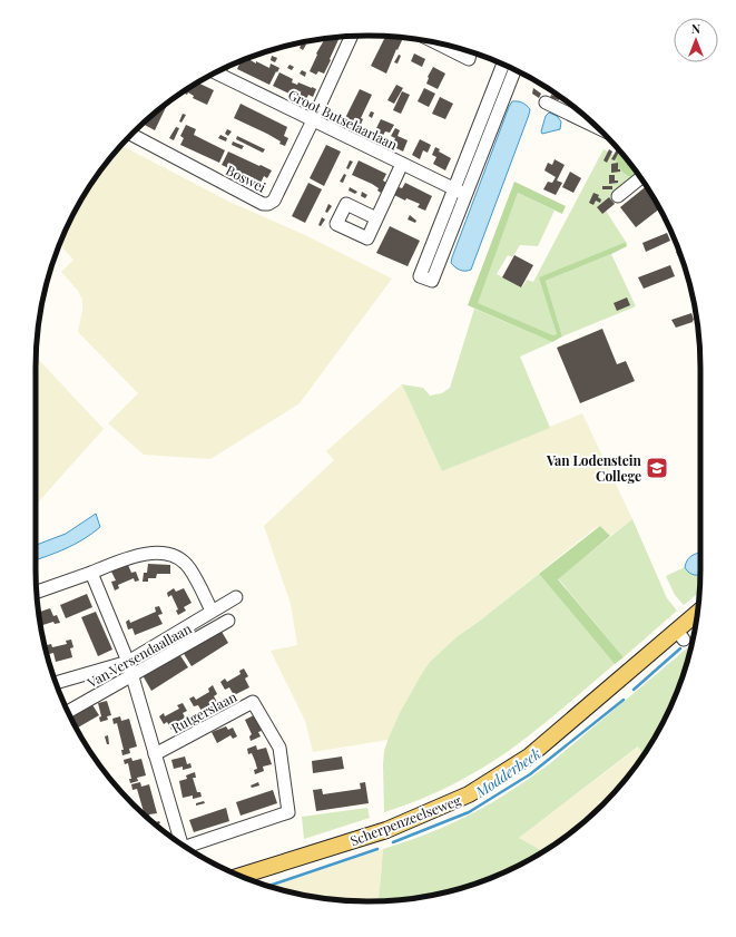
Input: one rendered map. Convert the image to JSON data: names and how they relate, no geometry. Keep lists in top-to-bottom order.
{
  "streets": {
    "main road": ["Scherpenzeelseweg"],
    "street": [
      "Groot Butselaarlaan",
      "Boswei",
      "Van Versendaallaan",
      "Rutgerslaan"
    ]
  },
  "crossings": [
    ["Groot Butselaarlaan", "Boswei"]
  ],
  "water": ["Modderbeek"],
  "places": {
    "school or university": ["Van Lodenstein College"]
  },
  "north": "top"
}
